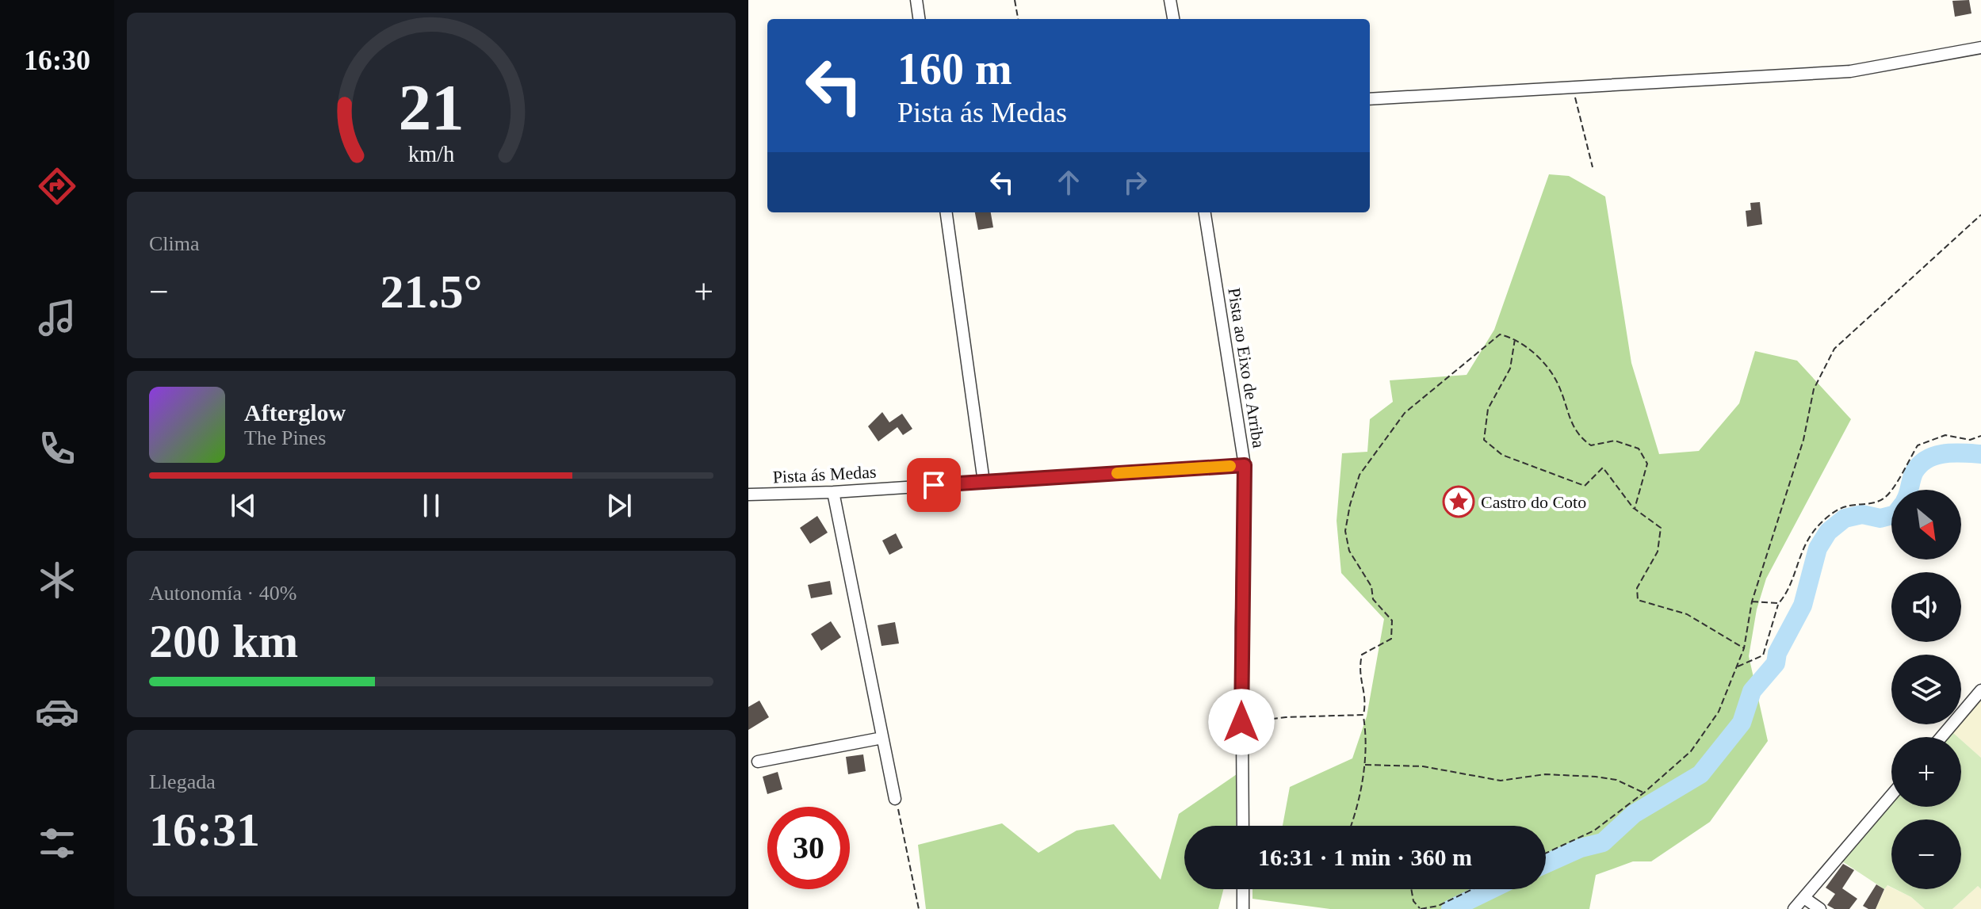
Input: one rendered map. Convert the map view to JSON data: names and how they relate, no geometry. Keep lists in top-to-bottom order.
{
  "streets": {
    "street": ["Pista ao Eixo de Arriba", "Pista ás Medas"]
  },
  "crossings": [
    ["Pista ao Eixo de Arriba", "Pista ás Medas"]
  ],
  "places": {
    "place": ["Castro do Coto"]
  },
  "north": "bottom right",
  "page": {
    "tabs": "16:30",
    "turn": ["160 m", "Pista ás Medas"],
    "tile": [
      "Clima",
      ["Autonomía · 40%", "200 km"],
      ["Llegada", "16:31"]
    ],
    "heat": ["−", "21.5°", "+"],
    "song": ["Afterglow", "The Pines"],
    "map_buttons": ["+", "−"],
    "limit": "30",
    "trip": "16:31 · 1 min · 360 m",
    "gauge": ["21", "km/h"]
  }
}
